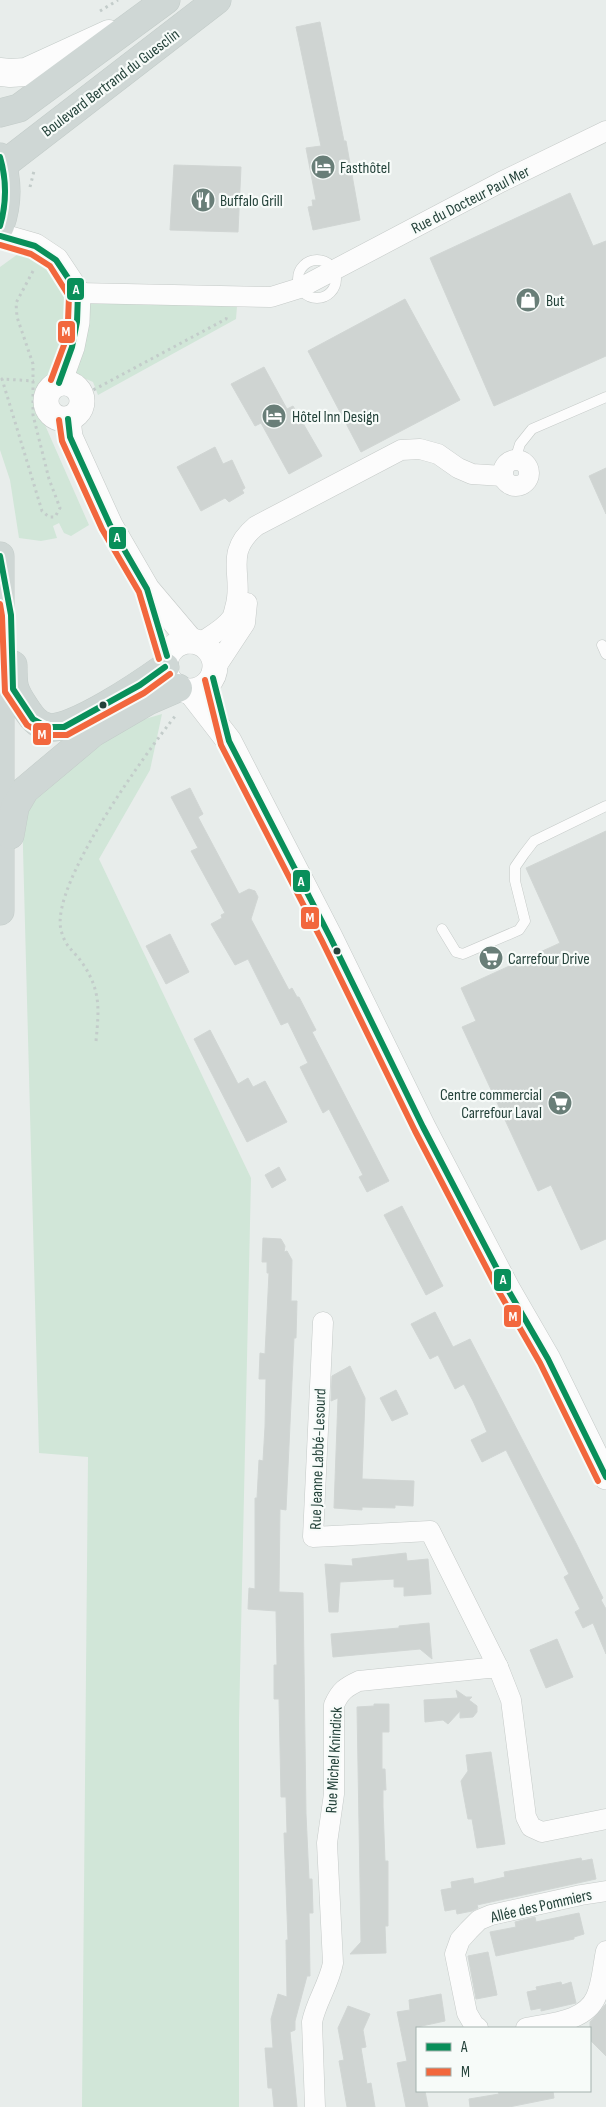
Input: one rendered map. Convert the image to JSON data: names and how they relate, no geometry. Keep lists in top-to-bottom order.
{
  "streets": {
    "main road": ["Boulevard Bertrand du Guesclin"],
    "street": [
      "Rue du Docteur Paul Mer",
      "Rue Jeanne Labbé-Lesourd",
      "Rue Michel Knindick",
      "Allée des Pommiers"
    ]
  },
  "crossings": [
    ["Rue Jeanne Labbé-Lesourd", "Rue Michel Knindick"]
  ],
  "places": {
    "hotel": ["Fasthôtel", "Hôtel Inn Design"],
    "restaurant": ["Buffalo Grill"],
    "shop": ["But"],
    "supermarket": ["Carrefour Drive", "Centre commercial Carrefour Laval"]
  },
  "lines": ["transit line A", "transit line M"],
  "legend": ["A", "M"]
}
